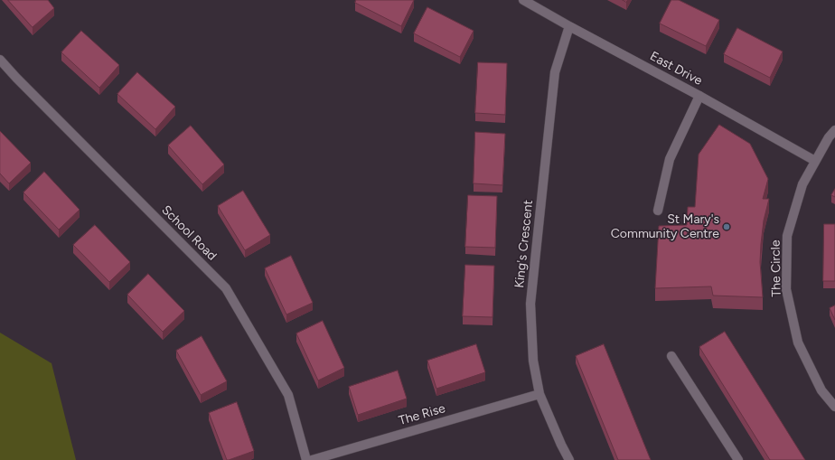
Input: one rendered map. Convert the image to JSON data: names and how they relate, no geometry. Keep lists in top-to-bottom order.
{
  "streets": {
    "street": [
      "East Drive",
      "School Road",
      "King's Crescent",
      "The Circle",
      "The Rise"
    ]
  },
  "crossings": [
    ["East Drive", "King's Crescent"],
    ["East Drive", "The Circle"],
    ["King's Crescent", "The Rise"]
  ],
  "places": ["St Mary's Community Centre"]
}
